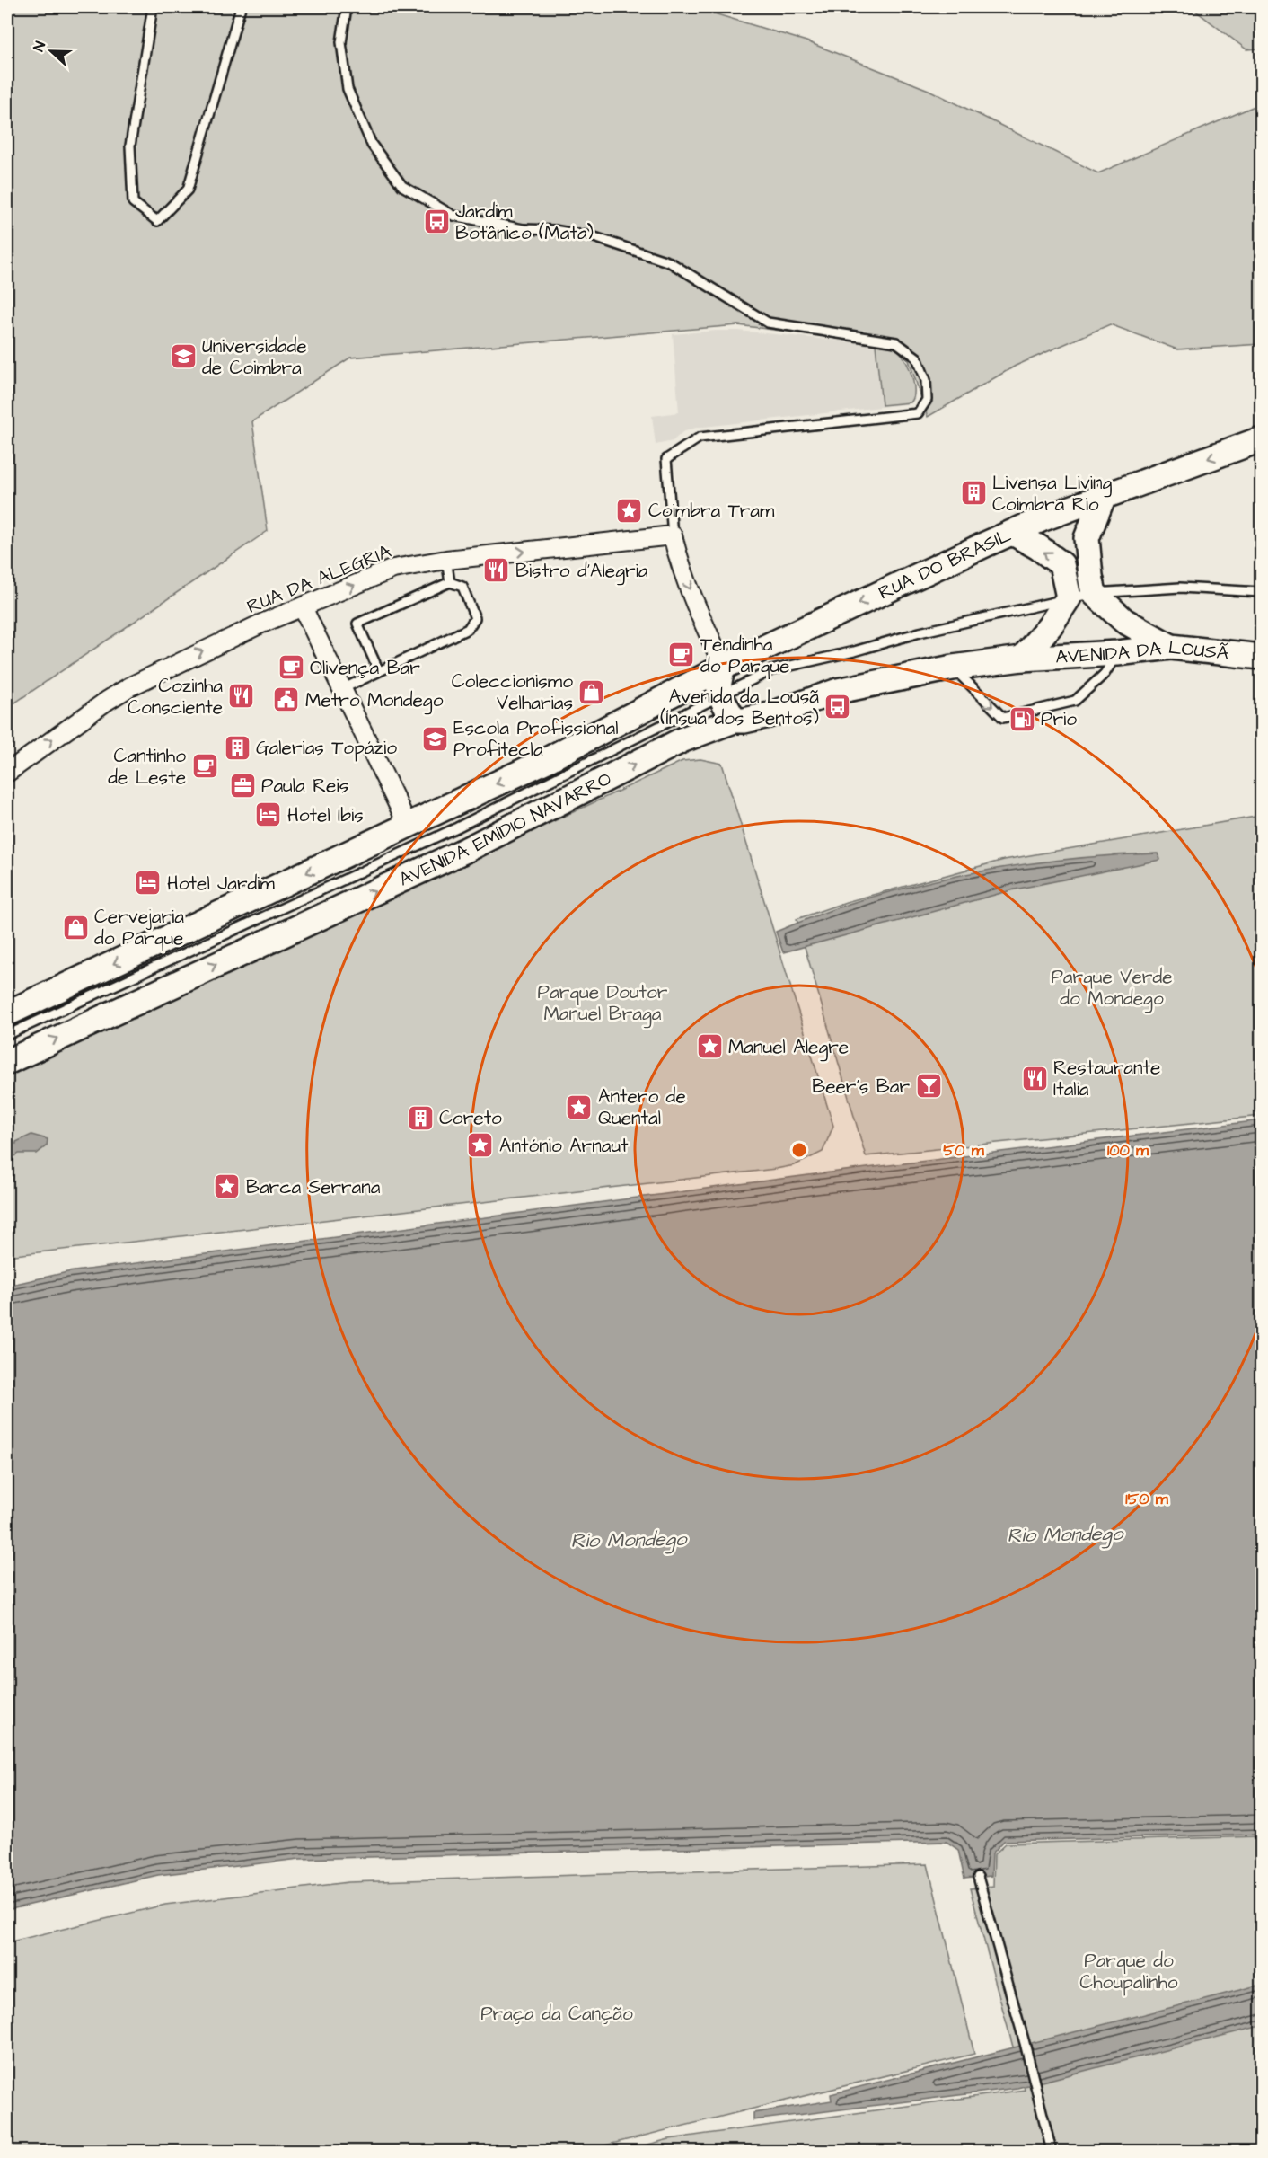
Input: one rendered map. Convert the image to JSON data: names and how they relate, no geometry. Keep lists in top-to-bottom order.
{
  "streets": {
    "main road": ["RUA DO BRASIL", "AVENIDA DA LOUSÃ", "AVENIDA EMÍDIO NAVARRO"],
    "street": ["RUA DA ALEGRIA"]
  },
  "crossings": [
    ["AVENIDA DA LOUSÃ", "AVENIDA EMÍDIO NAVARRO"]
  ],
  "one_way": ["RUA DO BRASIL", "RUA DA ALEGRIA"],
  "water": ["Rio Mondego"],
  "parks": [
    "Parque Verde do Mondego",
    "Parque Doutor Manuel Braga",
    "Parque do Choupalinho",
    "Praça da Canção"
  ],
  "places": {
    "bus stop": ["Jardim Botânico (Mata)", "Avenida da Lousã (Ínsua dos Bentos)"],
    "school or university": ["Universidade de Coimbra", "Escola Profissional Profitecla"],
    "building": ["Livensa Living Coimbra Rio", "Galerias Topázio", "Coreto"],
    "place": [
      "Coimbra Tram",
      "Manuel Alegre",
      "Antero de Quental",
      "António Arnaut",
      "Barca Serrana"
    ],
    "restaurant": ["Bistro d'Alegria", "Cozinha Consciente", "Restaurante Italia"],
    "cafe": ["Tendinha do Parque", "Olivença Bar", "Cantinho de Leste"],
    "shop": ["Coleccionismo Velharias", "Cervejaria do Parque"],
    "public building": ["Metro Mondego"],
    "fuel station": ["Prio"],
    "office": ["Paula Reis"],
    "hotel": ["Hotel Ibis", "Hotel Jardim"],
    "bar": ["Beer's Bar"]
  },
  "north": "left",
  "rings": ["50 m", "100 m", "150 m"]
}
